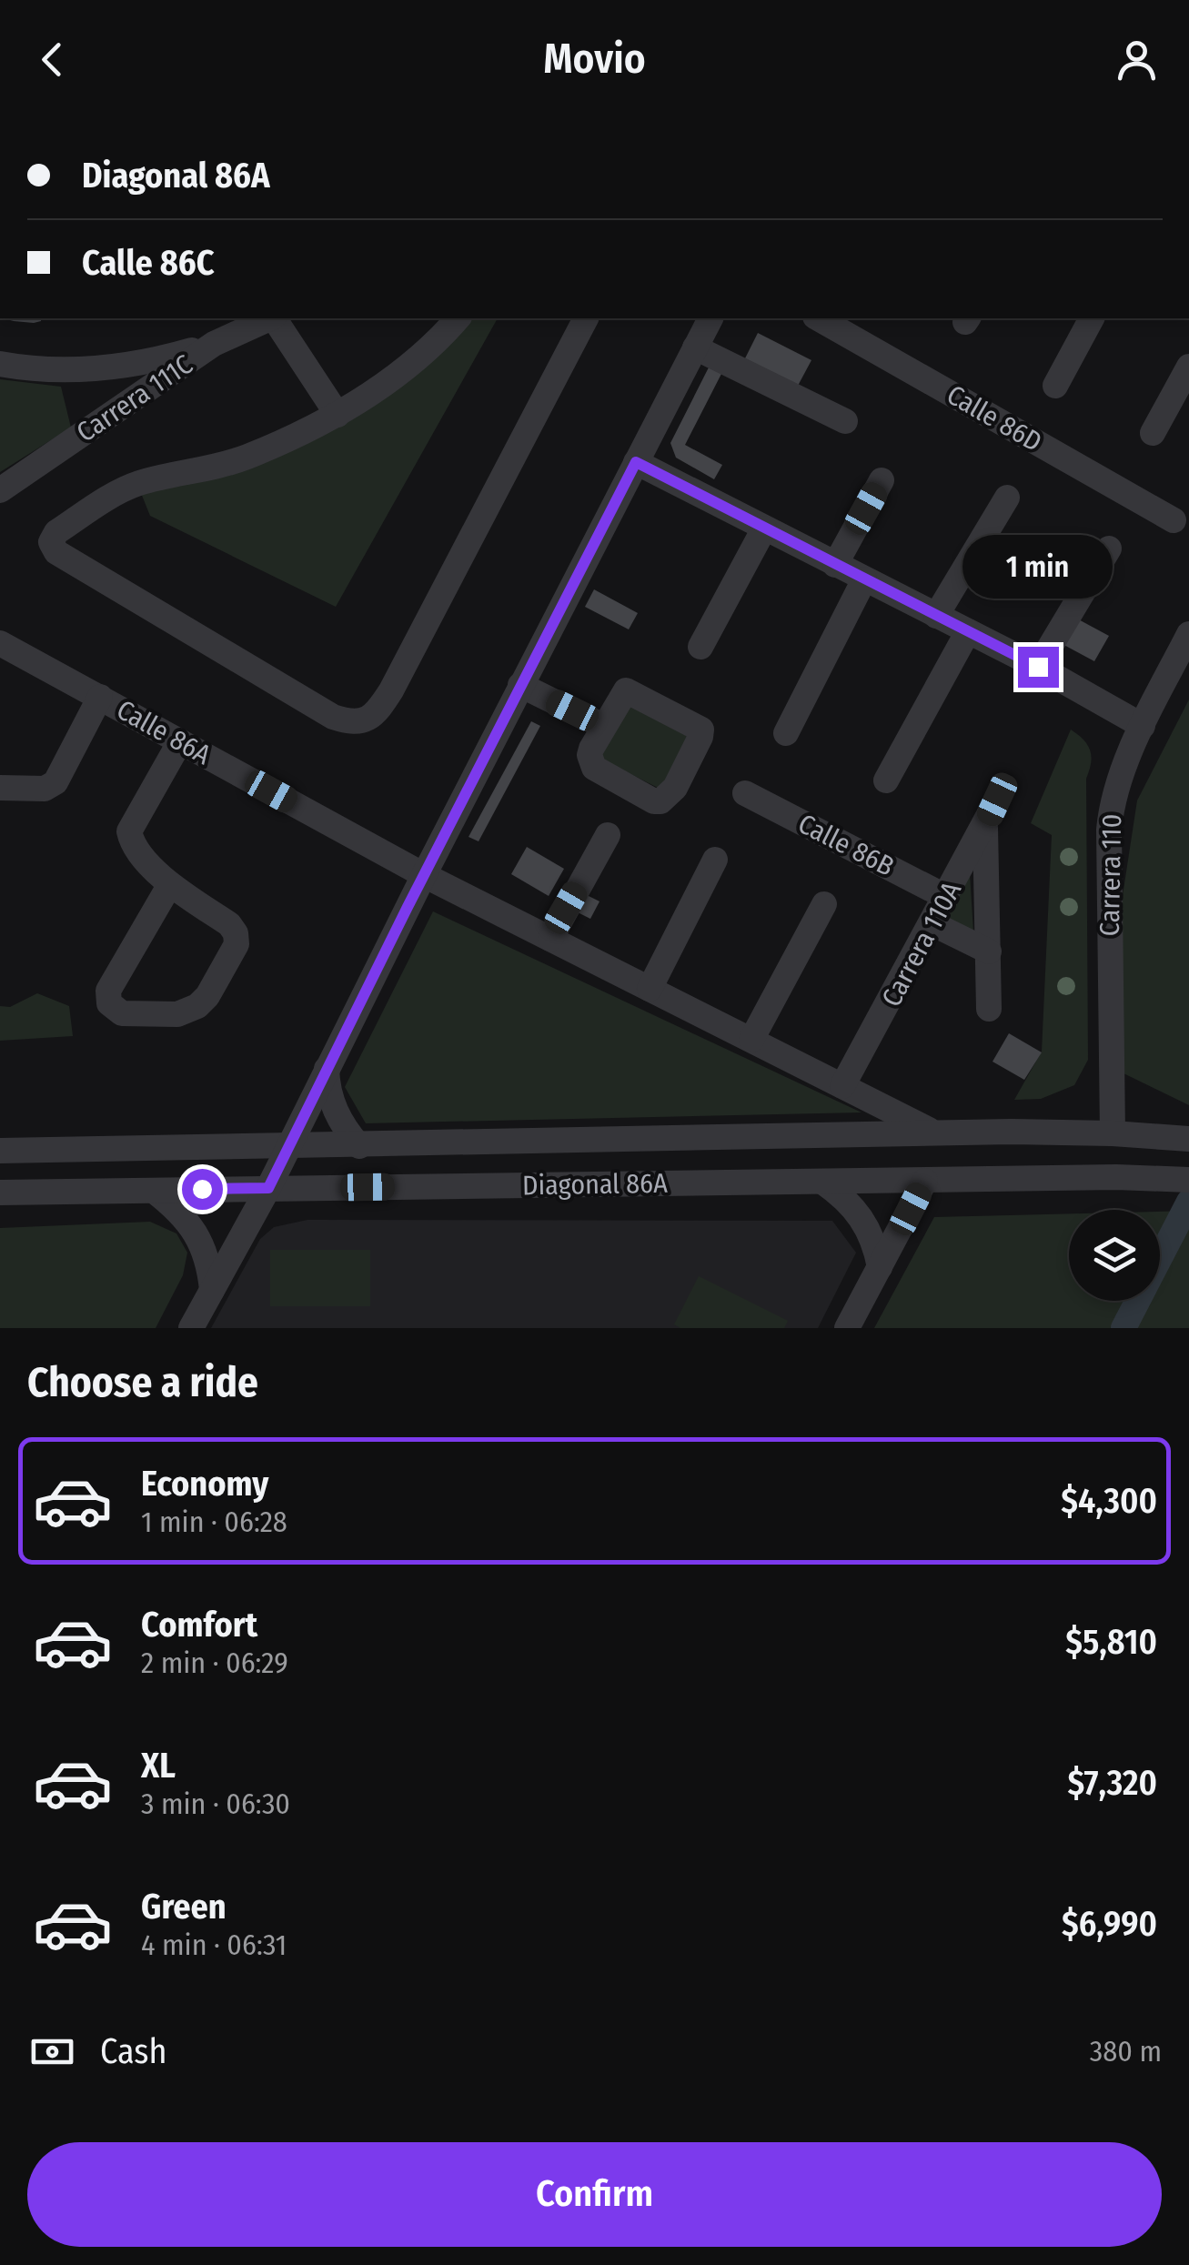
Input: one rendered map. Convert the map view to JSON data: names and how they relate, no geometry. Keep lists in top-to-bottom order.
{
  "streets": {
    "street": [
      "Carrera 111C",
      "Calle 86D",
      "Calle 86A",
      "Calle 86B",
      "Carrera 110",
      "Carrera 110A",
      "Diagonal 86A"
    ]
  },
  "crossings": [
    ["Calle 86A", "Diagonal 86A"],
    ["Calle 86B", "Carrera 110A"],
    ["Carrera 110", "Diagonal 86A"],
    ["Carrera 110A", "Diagonal 86A"]
  ],
  "page": {
    "header": "Movio",
    "banner": ["Diagonal 86A", "Calle 86C"],
    "bubble": "1 min",
    "heading": "Choose a ride",
    "list": [
      {
        "name": "Economy",
        "note": "1 min · 06:28",
        "value": "$4,300"
      },
      {
        "name": "Comfort",
        "note": "2 min · 06:29",
        "value": "$5,810"
      },
      {
        "name": "XL",
        "note": "3 min · 06:30",
        "value": "$7,320"
      },
      {
        "name": "Green",
        "note": "4 min · 06:31",
        "value": "$6,990"
      }
    ],
    "pay": ["Cash", "380 m"],
    "buttons": "Confirm"
  }
}
